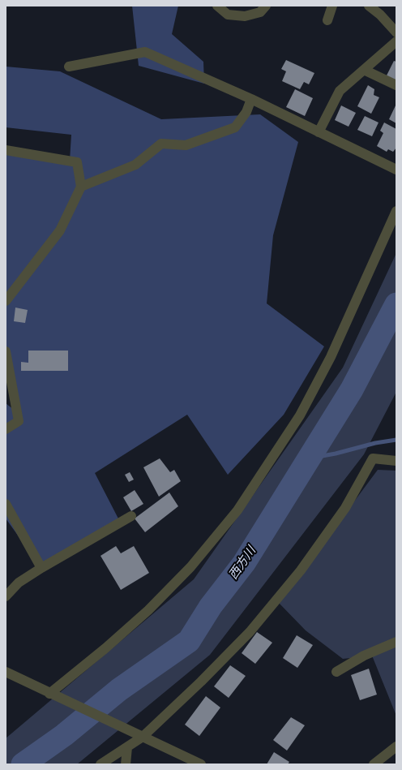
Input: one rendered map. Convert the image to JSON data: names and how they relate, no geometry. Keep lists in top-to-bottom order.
{
  "water": ["西方川"]
}
